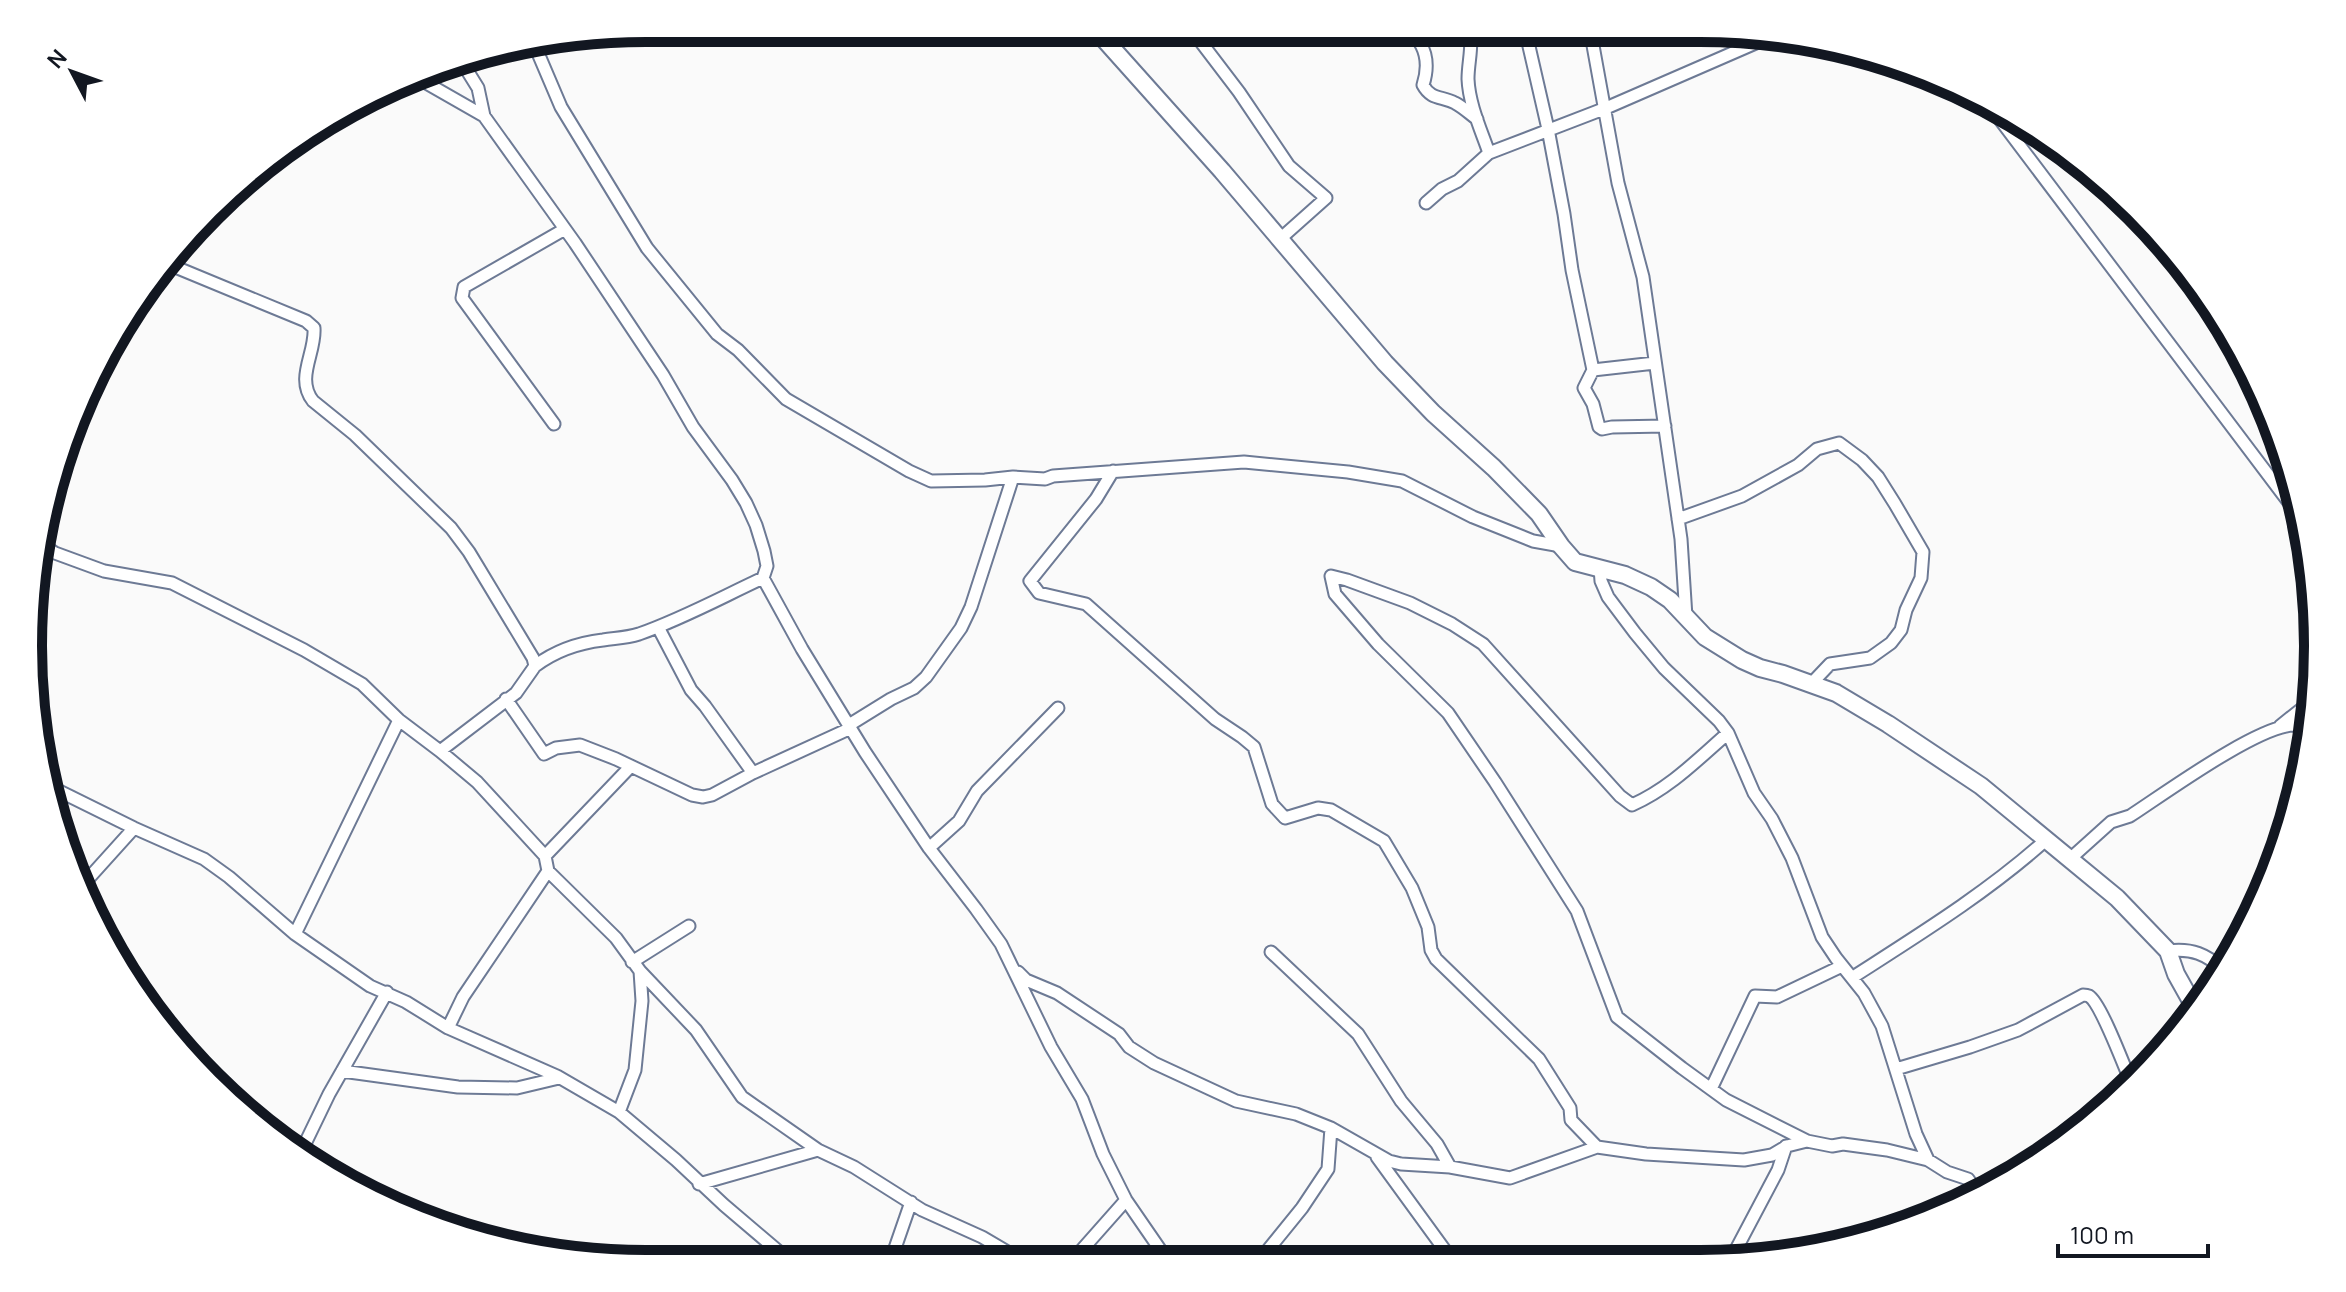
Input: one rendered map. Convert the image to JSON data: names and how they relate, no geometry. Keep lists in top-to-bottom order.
{
  "scale_bar": "100 m",
  "north": "top left"
}
